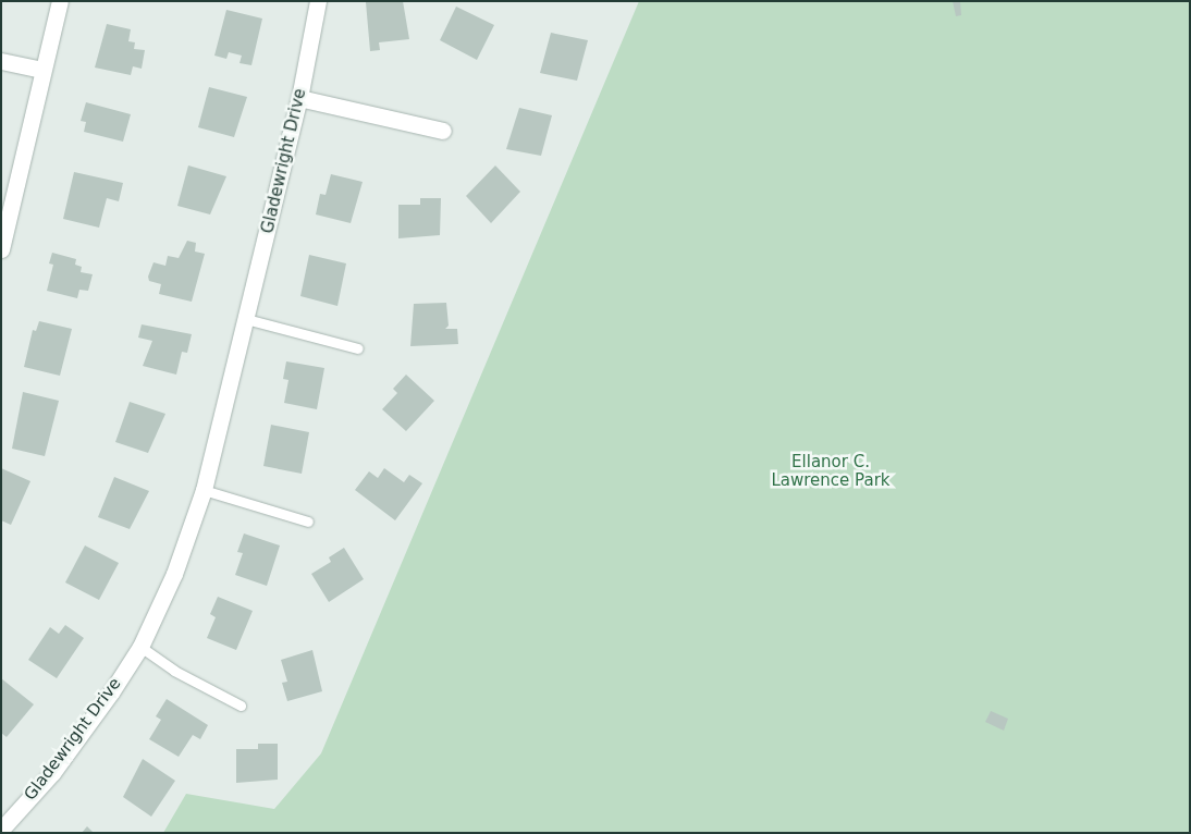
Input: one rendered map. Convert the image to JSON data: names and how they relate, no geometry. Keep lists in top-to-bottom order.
{
  "streets": {
    "street": ["Gladewright Drive"]
  },
  "parks": ["Ellanor C. Lawrence Park"]
}
